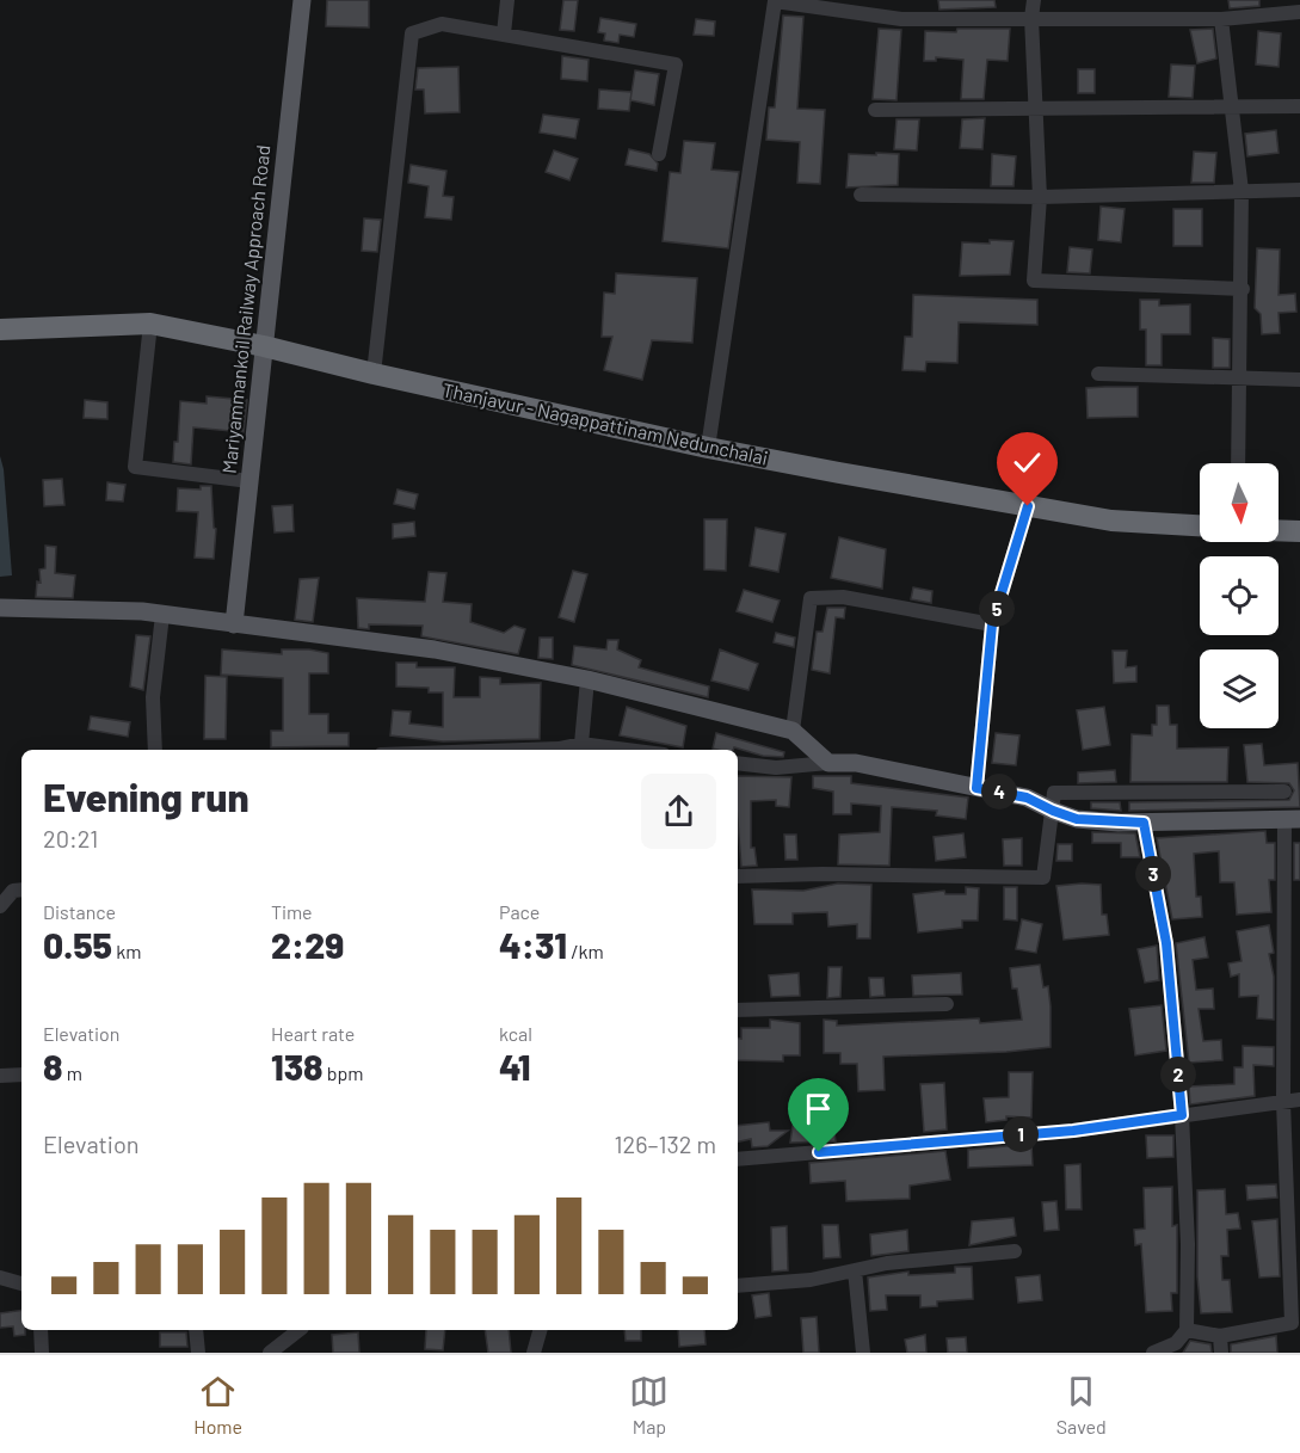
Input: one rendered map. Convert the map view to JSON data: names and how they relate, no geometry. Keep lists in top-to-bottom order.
{
  "streets": {
    "highway": ["Thanjavur - Nagappattinam Nedunchalai"],
    "main road": ["Mariyammankoil Railway Approach Road"]
  },
  "crossings": [
    ["Mariyammankoil Railway Approach Road", "Thanjavur - Nagappattinam Nedunchalai"]
  ],
  "north": "bottom",
  "page": {
    "pins": [
      "5",
      "4",
      "3",
      "2",
      "1"
    ],
    "heading": ["Evening run", "20:21"],
    "stats": [
      ["Distance", "0.55 km"],
      ["Time", "2:29"],
      ["Pace", "4:31 /km"],
      ["Elevation", "8 m"],
      ["Heart rate", "138 bpm"],
      ["kcal", "41"]
    ],
    "chart": ["Elevation", "126–132 m"],
    "tabs": ["Home", "Map", "Saved"]
  }
}
